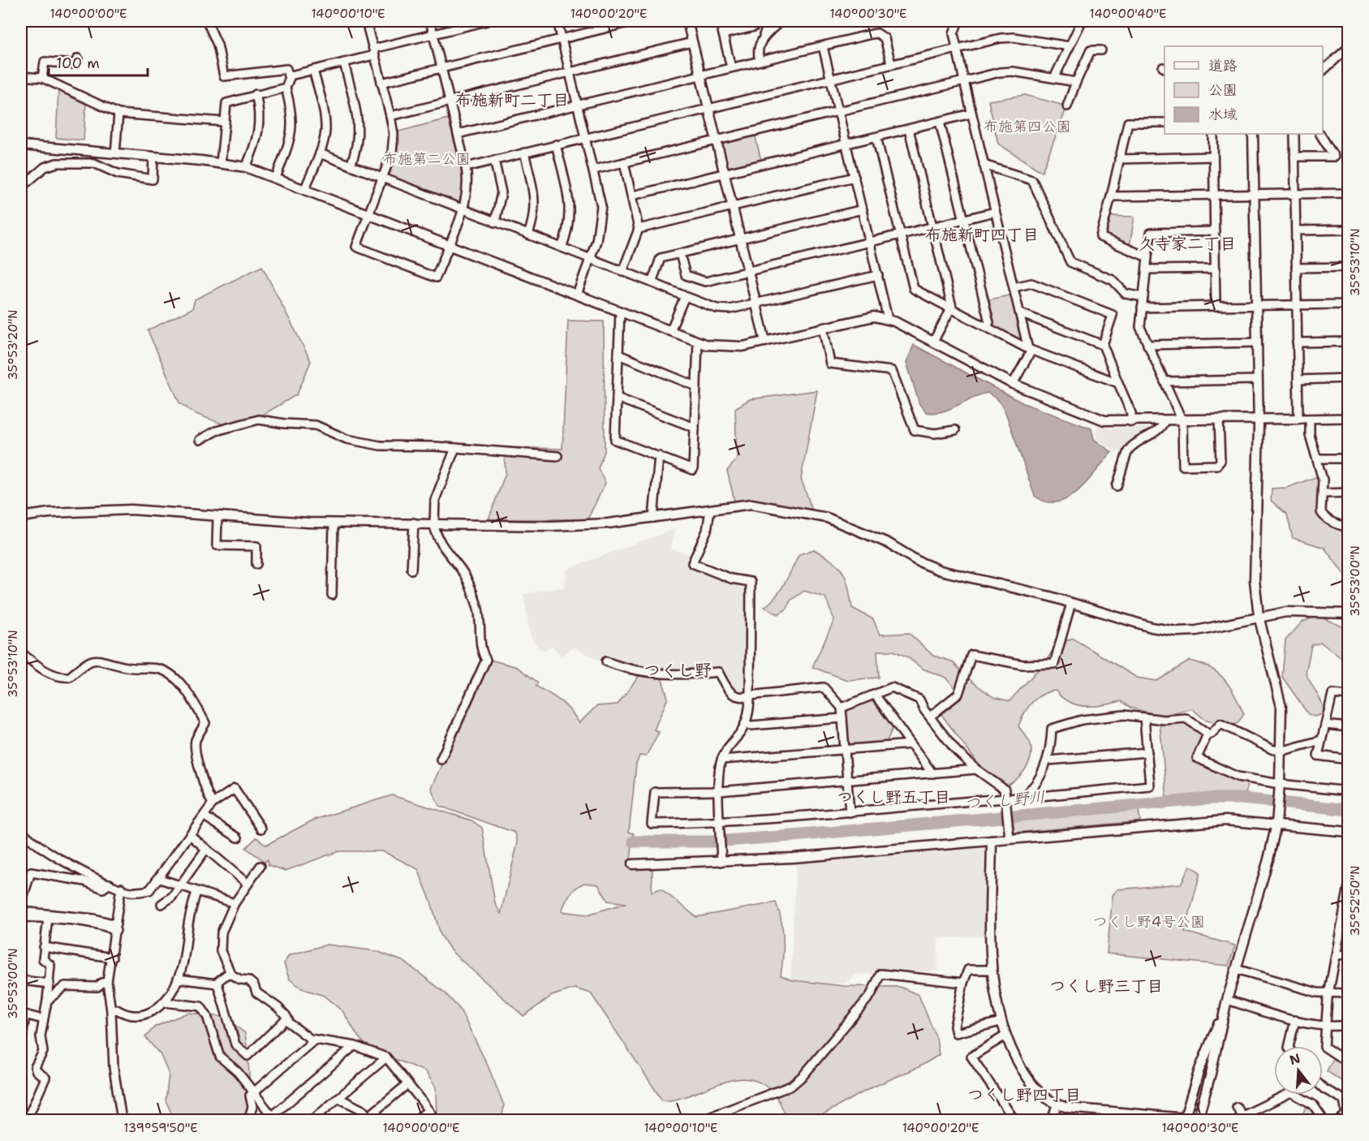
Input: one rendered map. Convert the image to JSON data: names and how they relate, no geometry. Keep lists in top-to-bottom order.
{
  "districts": [
    "布施新町二丁目",
    "布施新町四丁目",
    "久寺家二丁目",
    "つくし野",
    "つくし野五丁目",
    "つくし野三丁目",
    "つくし野四丁目"
  ],
  "water": ["つくし野川"],
  "parks": ["布施第四公園", "布施第二公園", "つくし野4号公園"],
  "legend": ["道路", "公園", "水域"],
  "scale_bar": "100 m",
  "north": "top",
  "coordinates": [
    "140°00'00\"E",
    "140°00'10\"E",
    "140°00'20\"E",
    "140°00'30\"E",
    "140°00'40\"E",
    "35°53'10\"N",
    "35°53'20\"N",
    "35°53'00\"N",
    "35°52'50\"N",
    "139°59'50\"E"
  ]
}
